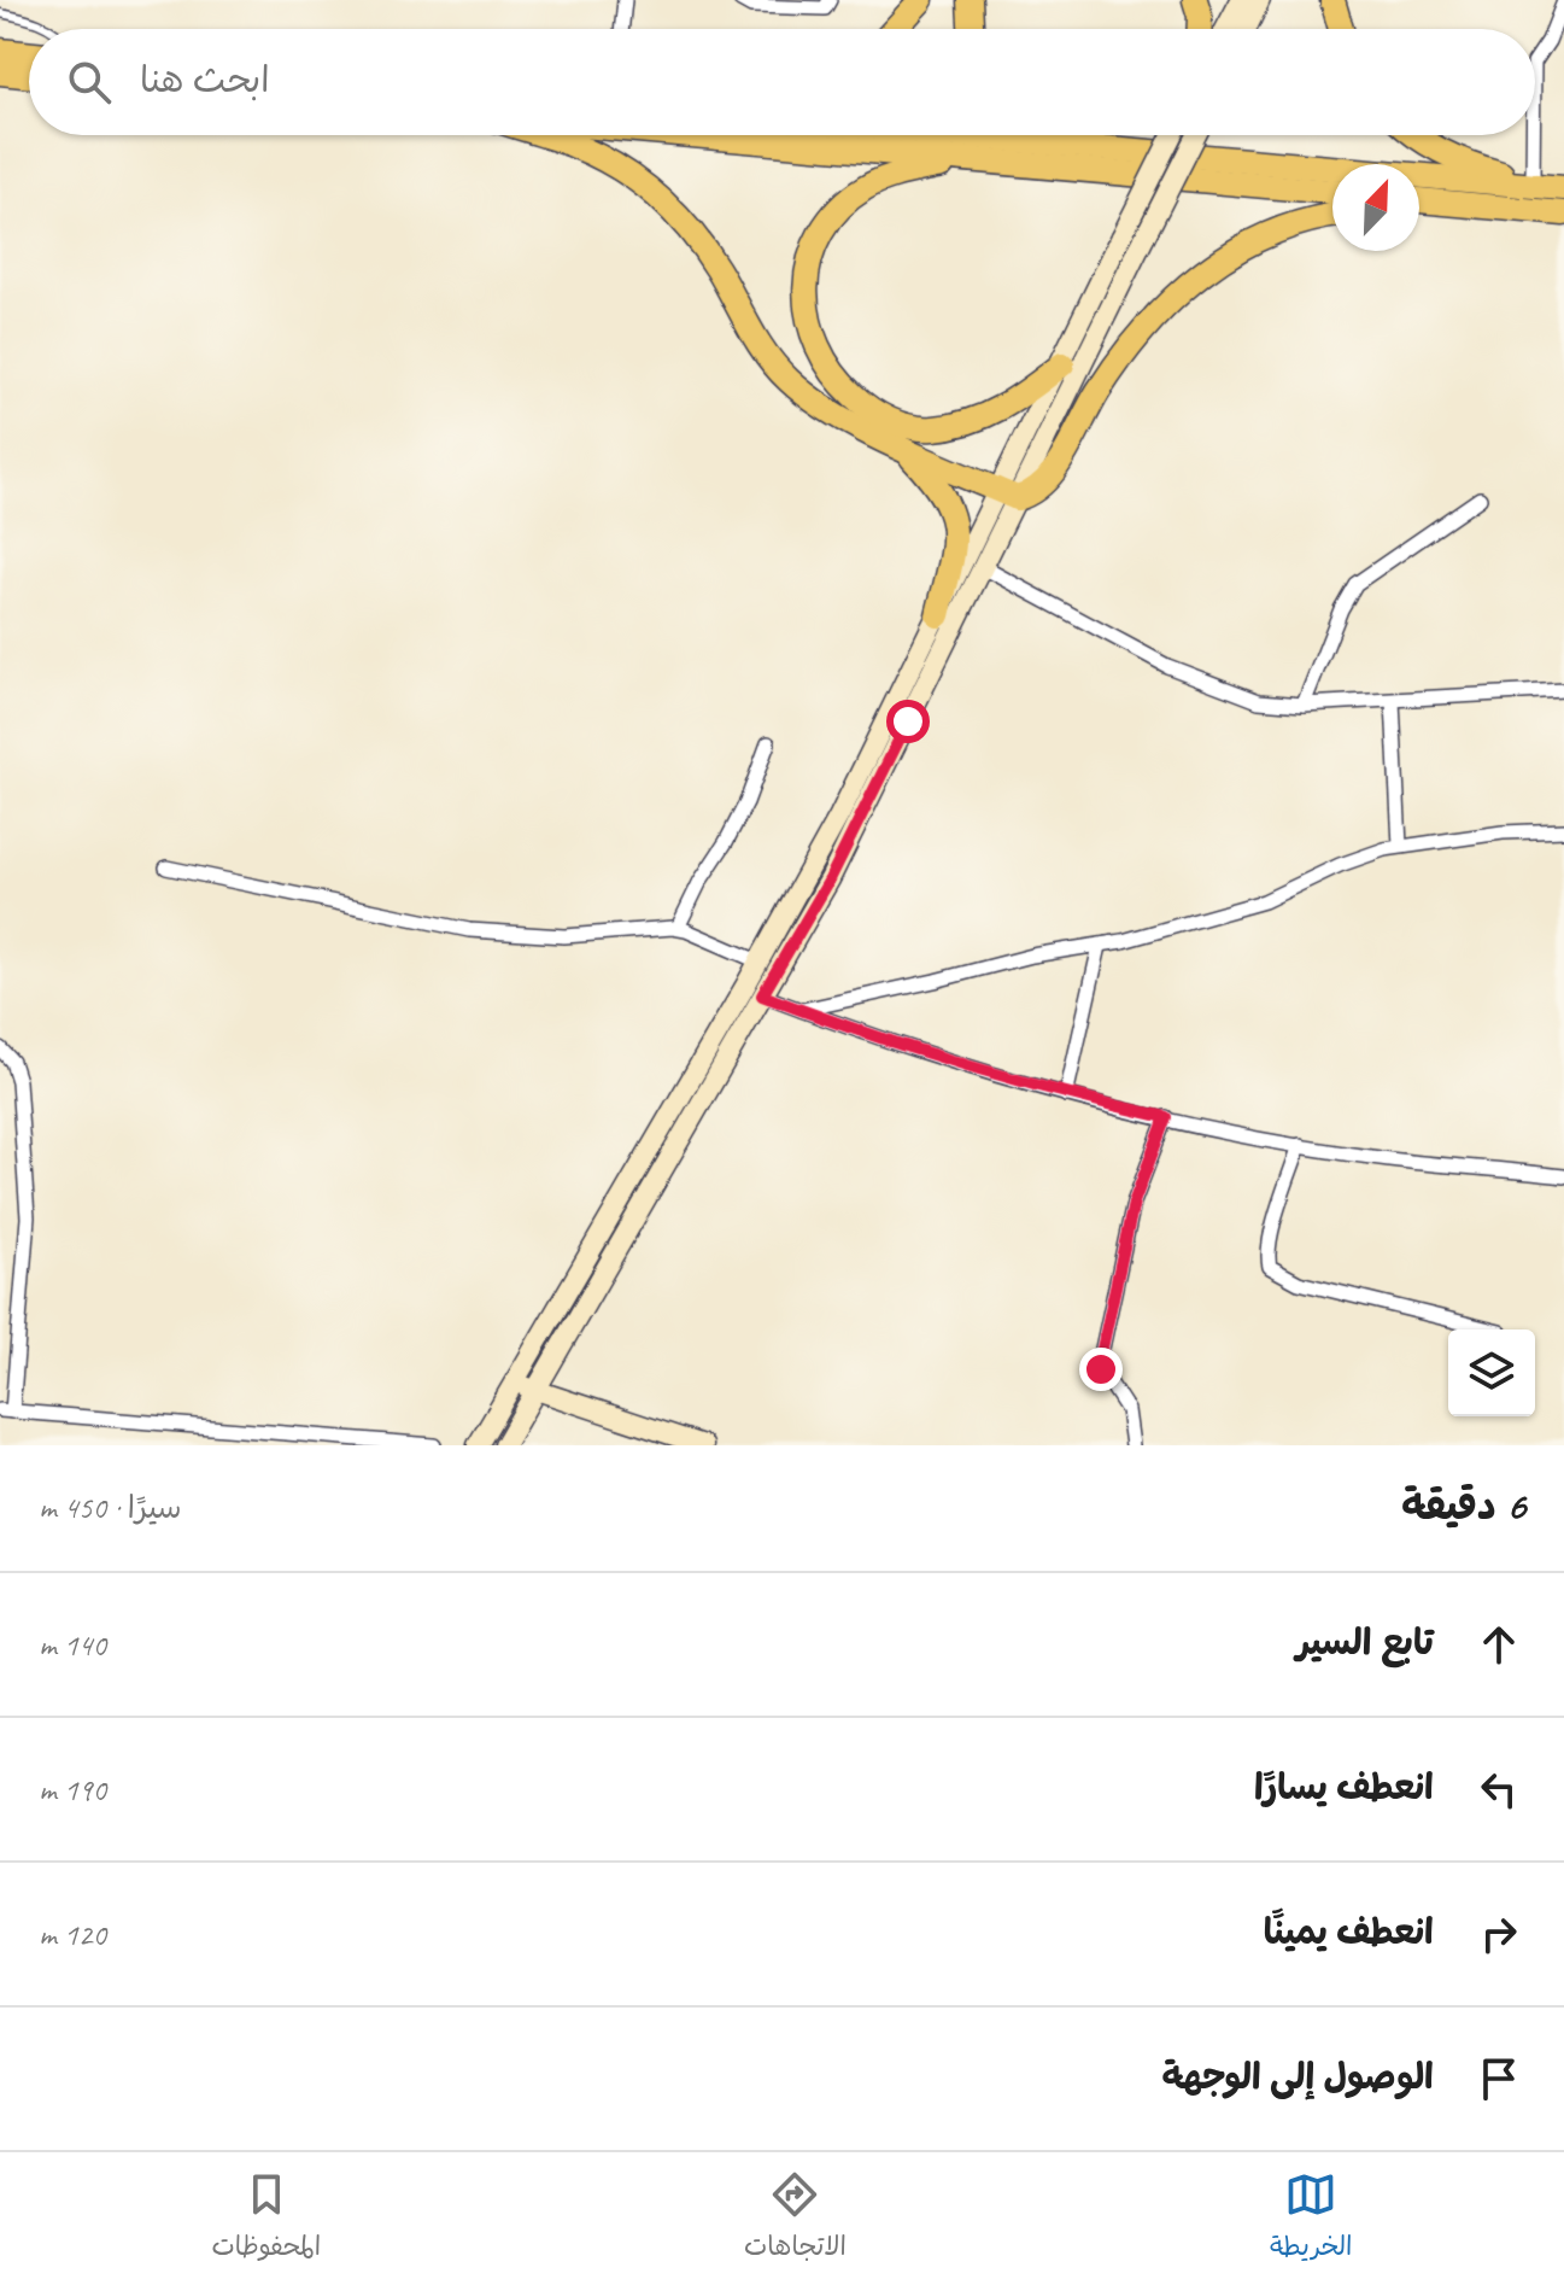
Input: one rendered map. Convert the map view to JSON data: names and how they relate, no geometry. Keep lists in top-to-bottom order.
{
  "north": "top right",
  "page": {
    "search": "ابحث هنا",
    "heading": ["6 دقيقة", "سيرًا · 450 m"],
    "list": [
      ["تابع السير", "140 m"],
      ["انعطف يسارًا", "190 m"],
      ["انعطف يمينًا", "120 m"],
      "الوصول إلى الوجهة"
    ],
    "nav": ["الخريطة", "الاتجاهات", "المحفوظات"]
  }
}
